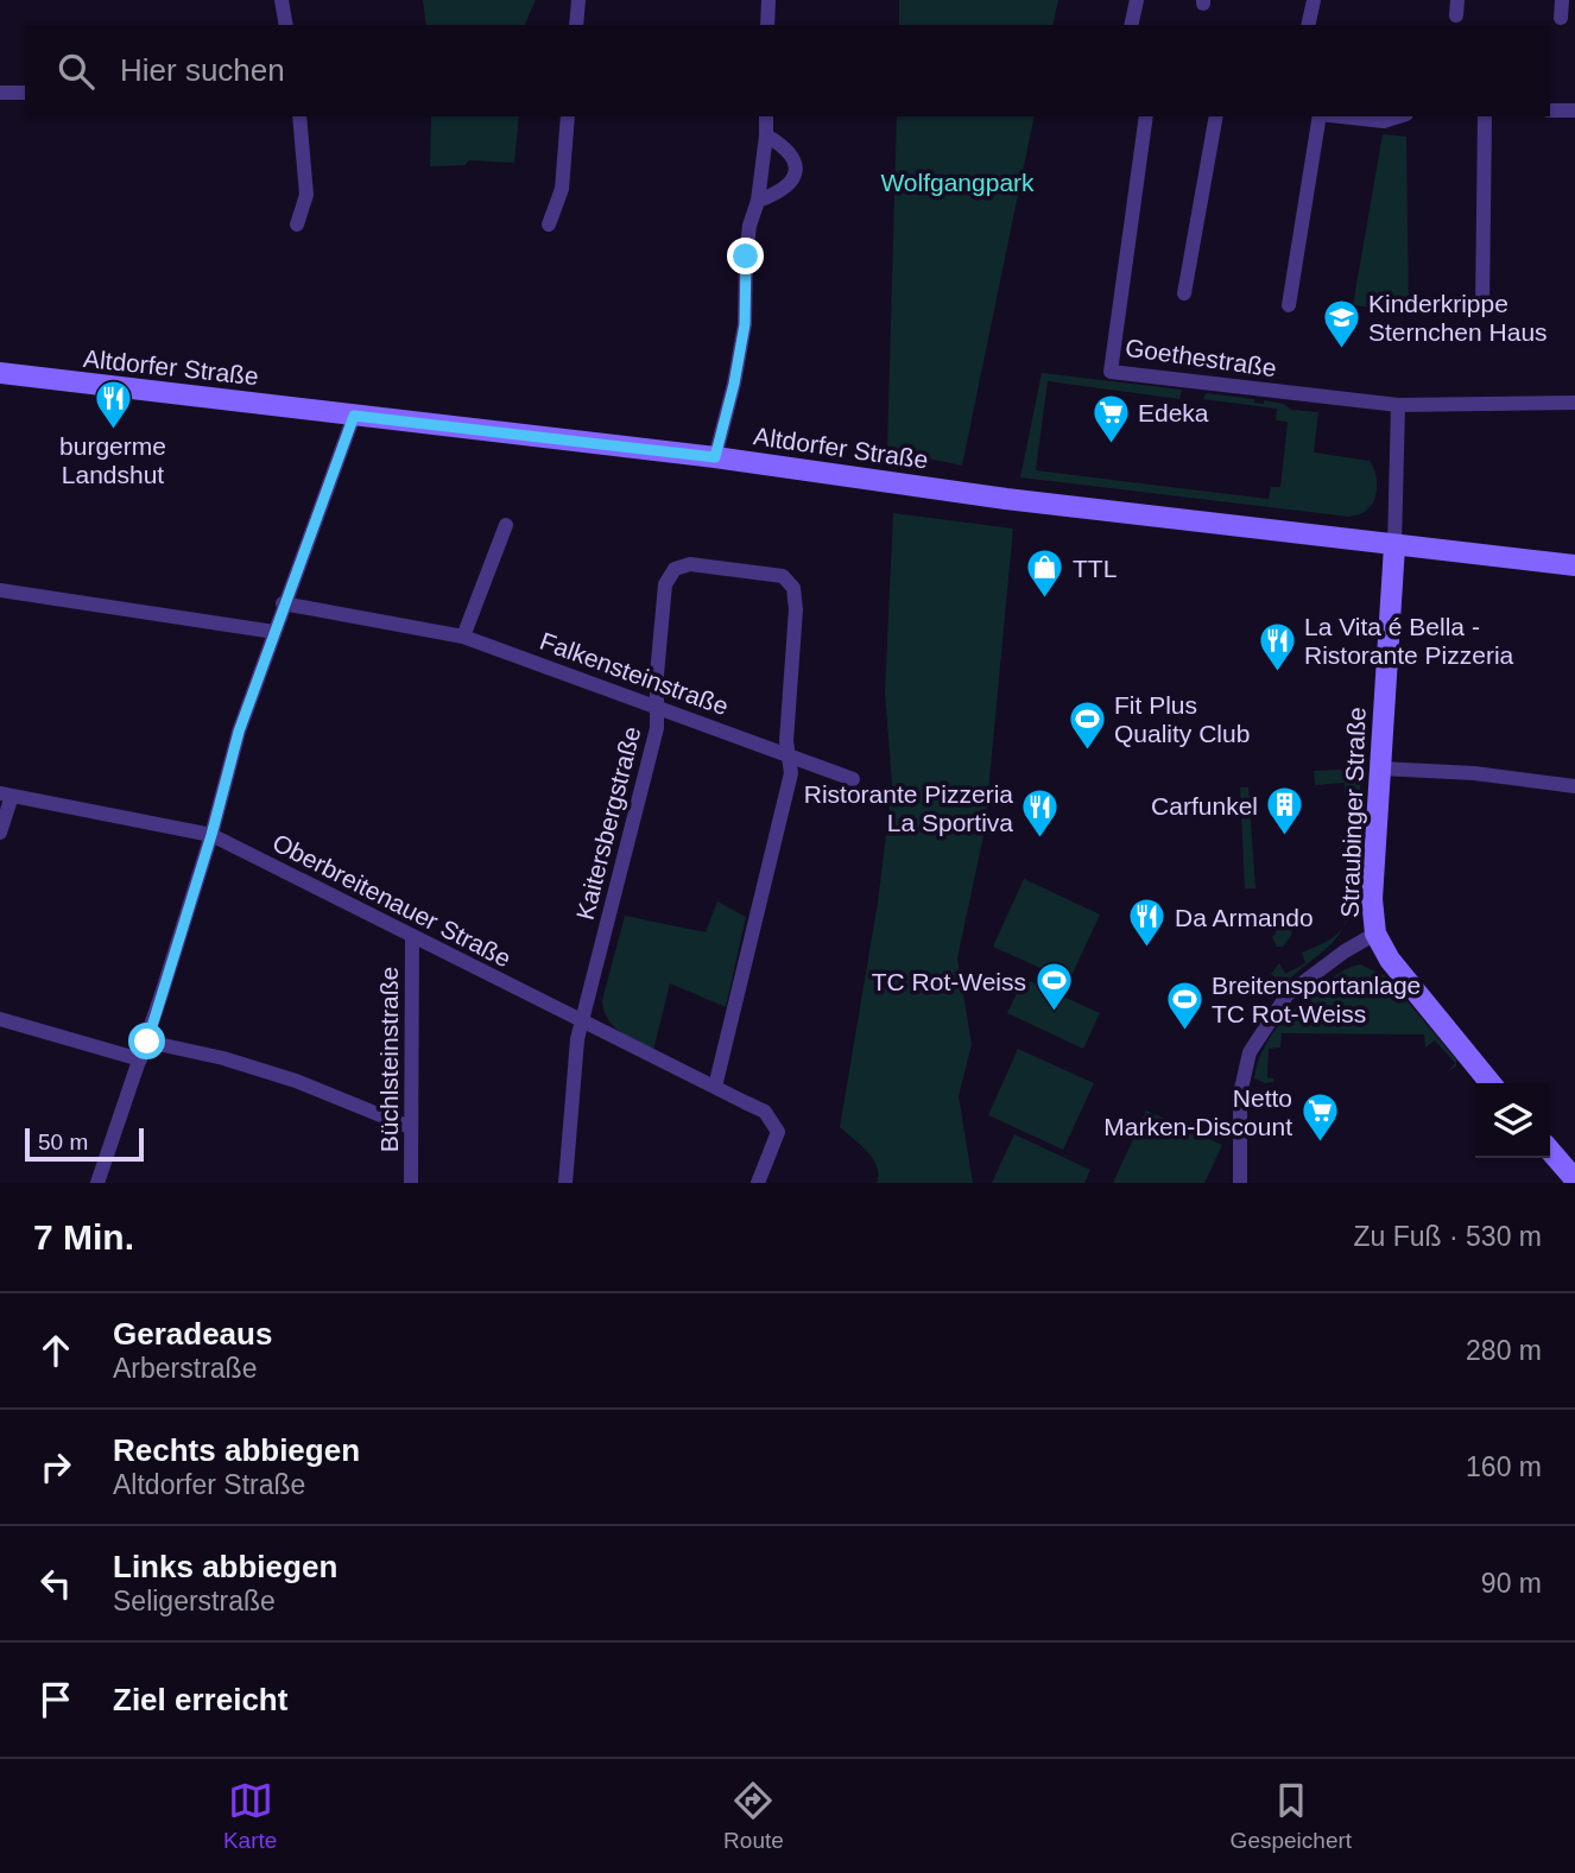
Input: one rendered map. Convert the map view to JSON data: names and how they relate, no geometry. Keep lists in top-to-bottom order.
{
  "streets": {
    "main road": ["Altdorfer Straße", "Straubinger Straße"],
    "street": [
      "Goethestraße",
      "Falkensteinstraße",
      "Kaitersbergstraße",
      "Oberbreitenauer Straße",
      "Büchlsteinstraße"
    ]
  },
  "crossings": [
    ["Altdorfer Straße", "Straubinger Straße"],
    ["Falkensteinstraße", "Kaitersbergstraße"],
    ["Kaitersbergstraße", "Oberbreitenauer Straße"],
    ["Oberbreitenauer Straße", "Büchlsteinstraße"]
  ],
  "parks": ["Wolfgangpark"],
  "places": {
    "school or university": ["Kinderkrippe Sternchen Haus"],
    "restaurant": [
      "burgerme Landshut",
      "La Vita é Bella - Ristorante Pizzeria",
      "Ristorante Pizzeria La Sportiva",
      "Da Armando"
    ],
    "supermarket": ["Edeka", "Netto Marken-Discount"],
    "shop": ["TTL"],
    "sports": ["Fit Plus Quality Club", "TC Rot-Weiss", "Breitensportanlage TC Rot-Weiss"],
    "building": ["Carfunkel"]
  },
  "scale_bar": "50 m",
  "page": {
    "search": "Hier suchen",
    "scale": "50 m",
    "heading": ["7 Min.", "Zu Fuß · 530 m"],
    "list": [
      ["Geradeaus", "Arberstraße", "280 m"],
      ["Rechts abbiegen", "Altdorfer Straße", "160 m"],
      ["Links abbiegen", "Seligerstraße", "90 m"],
      "Ziel erreicht"
    ],
    "nav": ["Karte", "Route", "Gespeichert"]
  }
}
